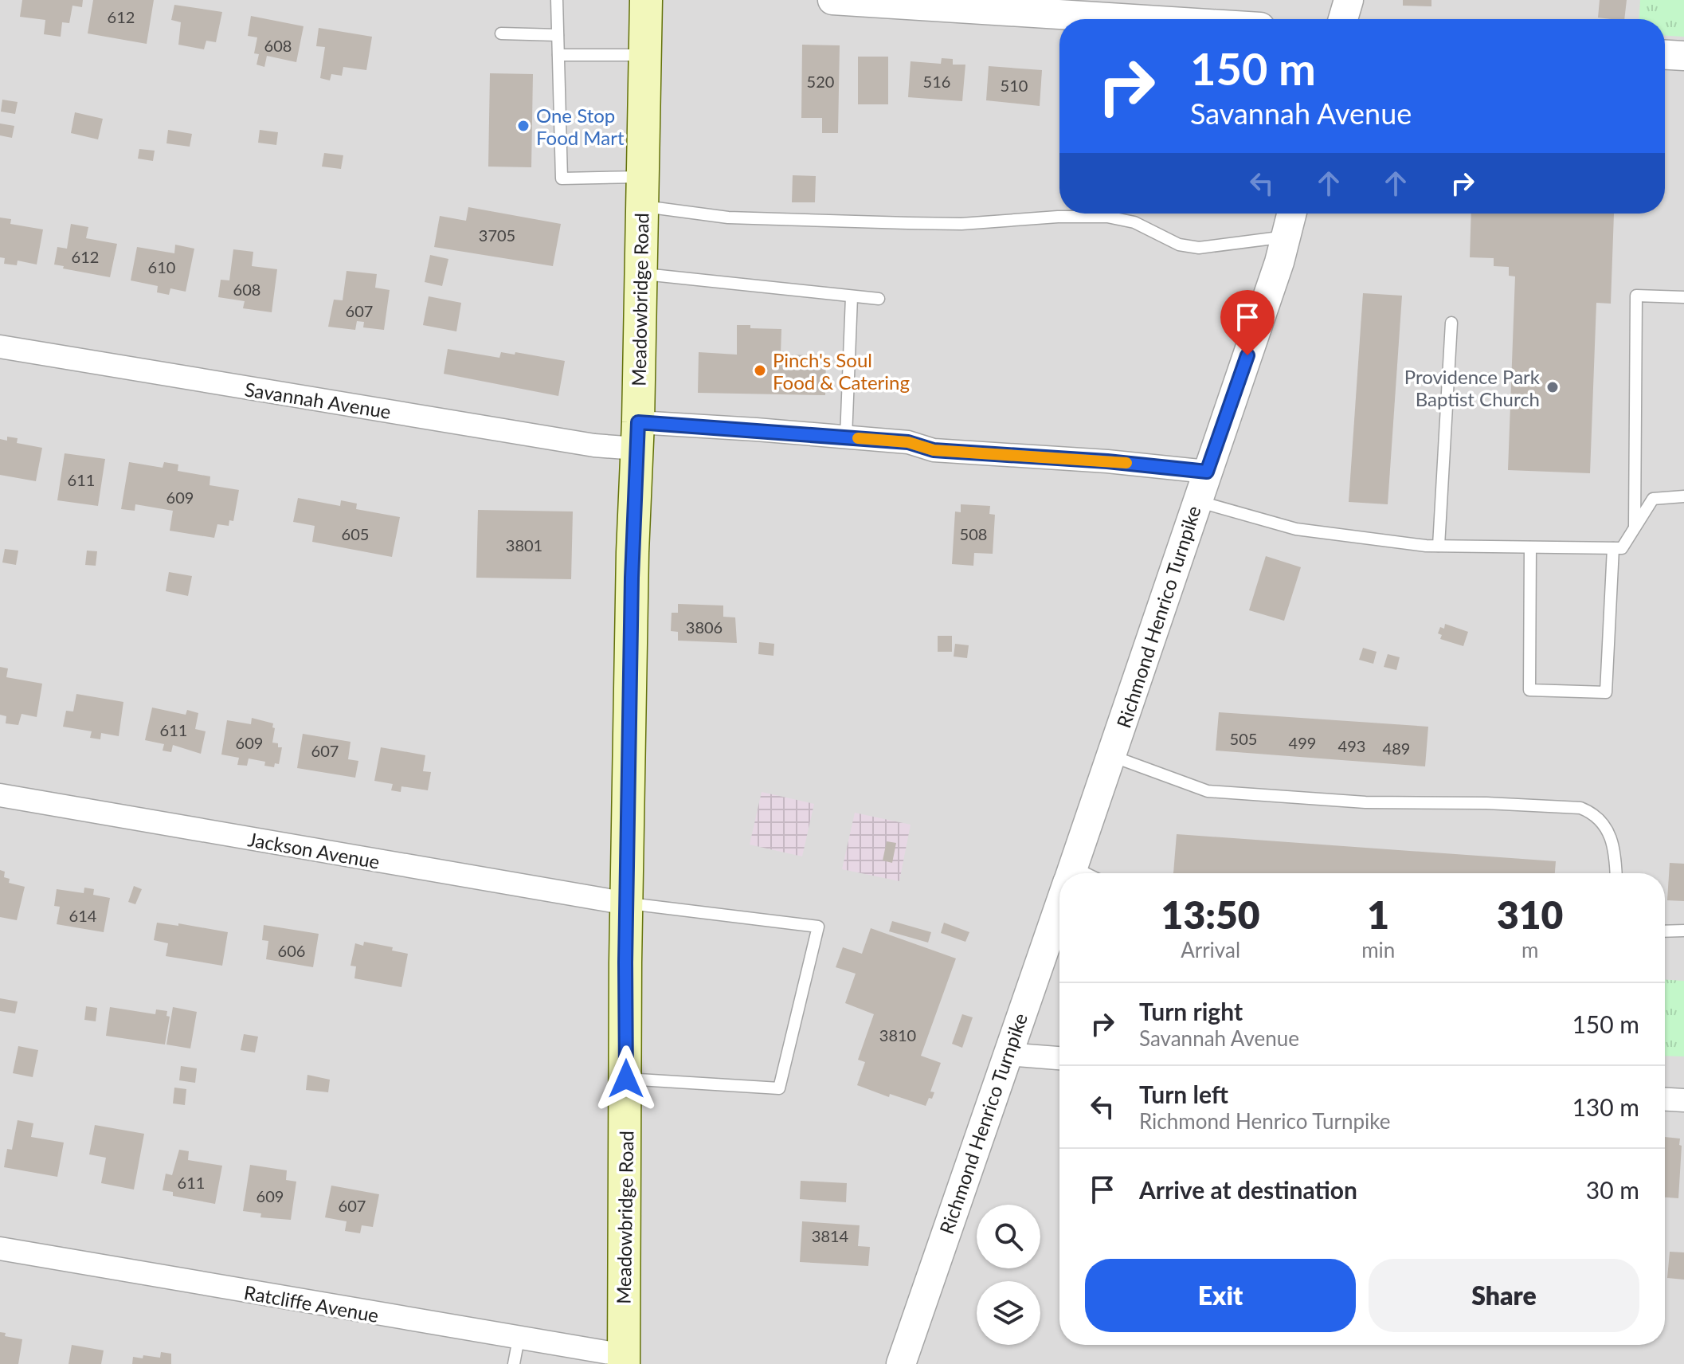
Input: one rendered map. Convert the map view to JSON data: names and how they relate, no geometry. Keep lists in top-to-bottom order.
{
  "streets": {
    "main road": ["Meadowbridge Road"],
    "street": [
      "Savannah Avenue",
      "Richmond Henrico Turnpike",
      "Jackson Avenue",
      "Ratcliffe Avenue"
    ]
  },
  "crossings": [
    ["Meadowbridge Road", "Savannah Avenue"],
    ["Meadowbridge Road", "Jackson Avenue"],
    ["Meadowbridge Road", "Ratcliffe Avenue"],
    ["Savannah Avenue", "Richmond Henrico Turnpike"]
  ],
  "places": ["One Stop Food Mart", "Pinch's Soul Food & Catering", "Providence Park Baptist Church"],
  "house_numbers": [
    "612",
    "608",
    "520",
    "516",
    "510",
    "3705",
    "612",
    "610",
    "608",
    "607",
    "611",
    "609",
    "605",
    "508",
    "3801",
    "3806",
    "611",
    "505",
    "609",
    "499",
    "493",
    "489",
    "607",
    "614",
    "606",
    "3810",
    "611",
    "609",
    "607",
    "3814"
  ],
  "page": {
    "turn": ["150 m", "Savannah Avenue"],
    "eta": [
      "13:50",
      "Arrival",
      "1",
      "min",
      "310",
      "m"
    ],
    "list": [
      {
        "name": "Turn right",
        "note": "Savannah Avenue",
        "value": "150 m"
      },
      {
        "name": "Turn left",
        "note": "Richmond Henrico Turnpike",
        "value": "130 m"
      },
      {
        "name": "Arrive at destination",
        "value": "30 m"
      }
    ],
    "buttons": ["Exit", "Share"]
  }
}
